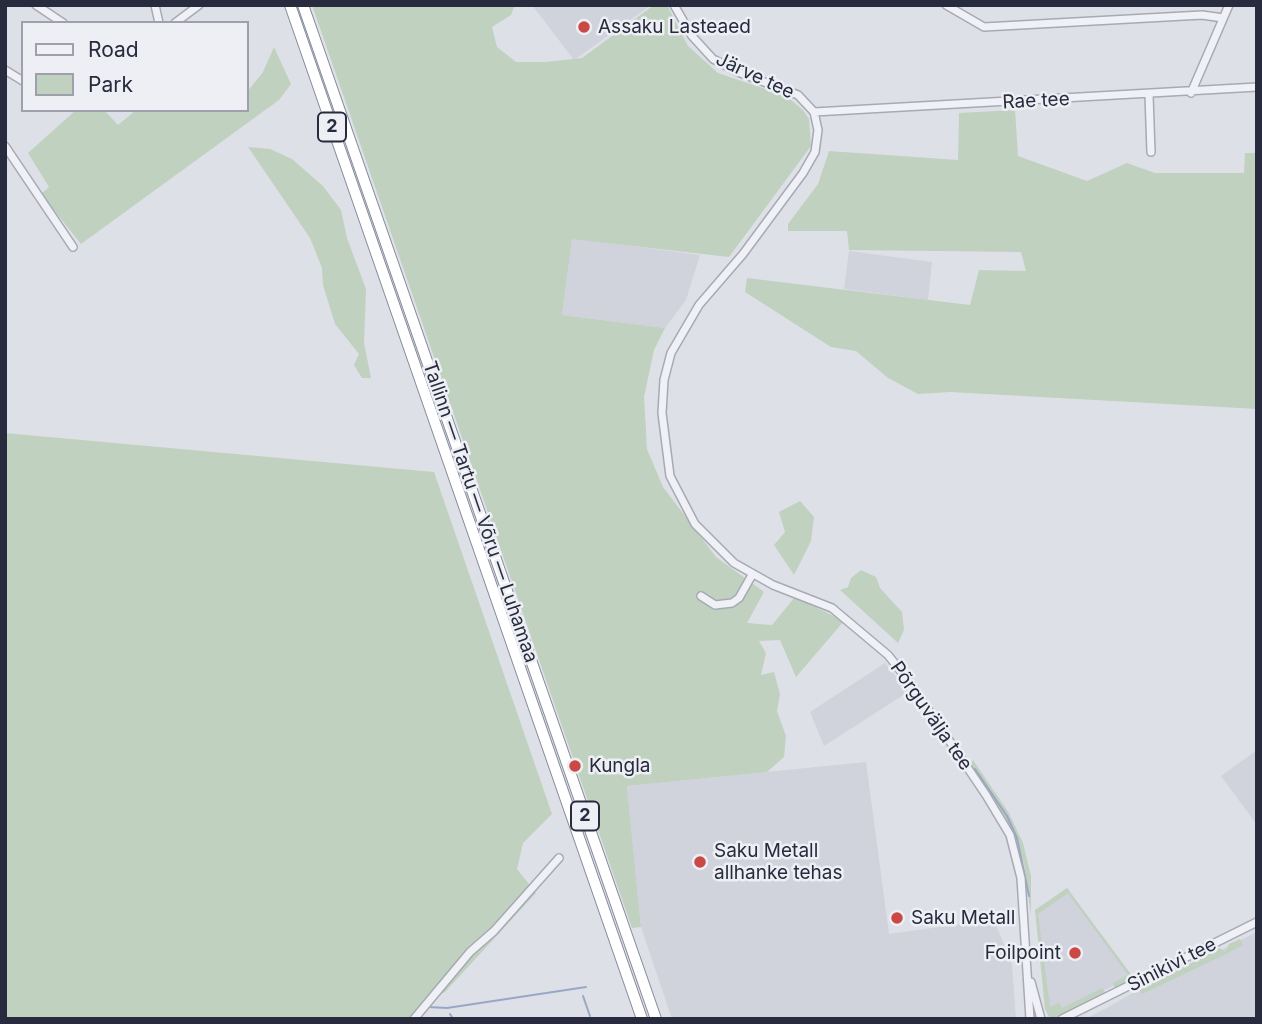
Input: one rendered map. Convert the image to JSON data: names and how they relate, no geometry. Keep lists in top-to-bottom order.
{
  "streets": {
    "highway": ["2", "Tallinn — Tartu — Võru — Luhamaa"],
    "street": [
      "Järve tee",
      "Rae tee",
      "Põrguvälja tee",
      "Sinikivi tee"
    ]
  },
  "crossings": [
    ["Järve tee", "Rae tee"],
    ["Järve tee", "Põrguvälja tee"],
    ["Rae tee", "Põrguvälja tee"]
  ],
  "places": [
    "Assaku Lasteaed",
    "Kungla",
    "Saku Metall allhanke tehas",
    "Saku Metall",
    "Foilpoint"
  ],
  "legend": ["Road", "Park"]
}
